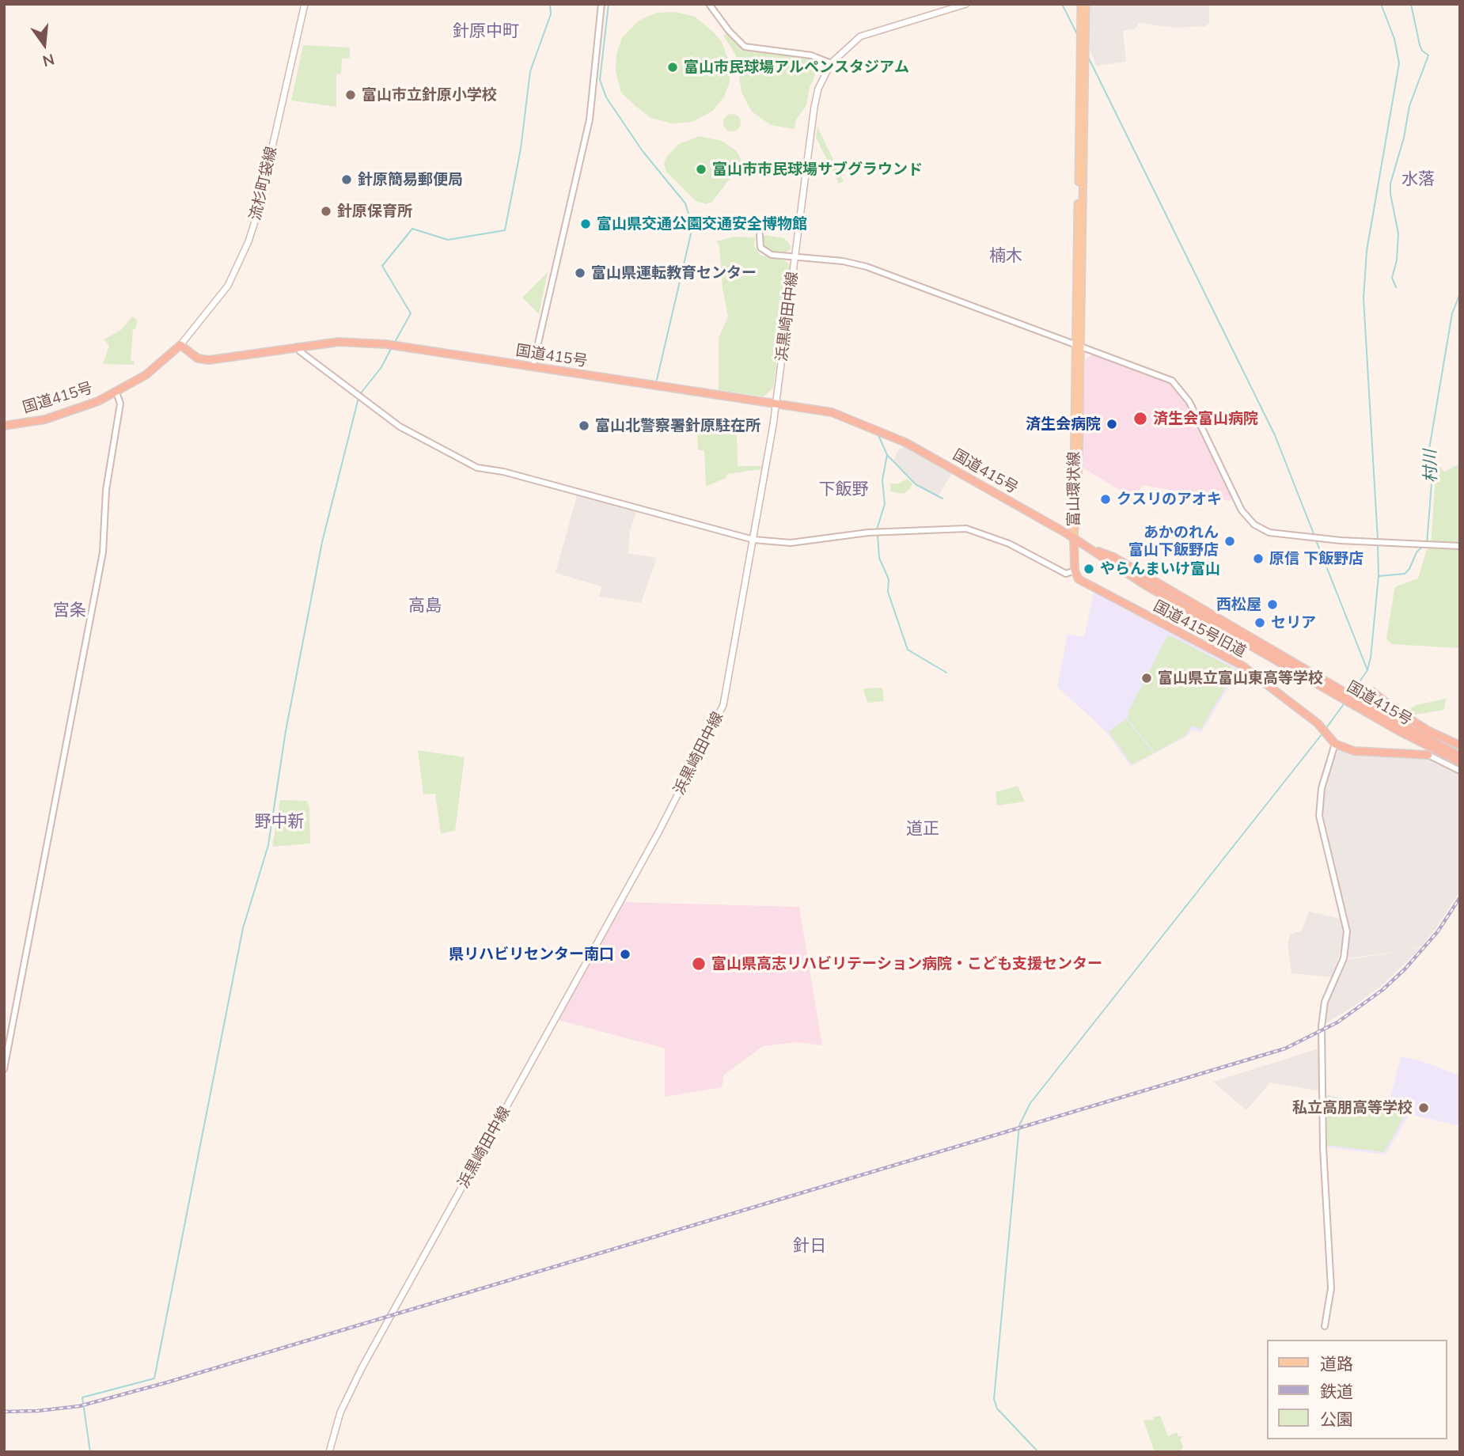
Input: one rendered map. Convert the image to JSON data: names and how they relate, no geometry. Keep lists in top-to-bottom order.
{
  "streets": {
    "highway": ["国道415号", "国道415号旧道"],
    "main road": ["流杉町袋線", "浜黒崎田中線", "富山環状線"]
  },
  "crossings": [
    ["流杉町袋線", "国道415号"],
    ["浜黒崎田中線", "国道415号"],
    ["国道415号", "富山環状線"]
  ],
  "districts": [
    "針原中町",
    "水落",
    "楠木",
    "下飯野",
    "高島",
    "宮条",
    "野中新",
    "道正",
    "針日"
  ],
  "water": ["村川"],
  "places": [
    "富山市民球場アルペンスタジアム",
    "富山市立針原小学校",
    "富山市市民球場サブグラウンド",
    "針原簡易郵便局",
    "針原保育所",
    "富山県交通公園交通安全博物館",
    "富山県運転教育センター",
    "済生会富山病院",
    "済生会病院",
    "富山北警察署針原駐在所",
    "クスリのアオキ",
    "あかのれん 富山下飯野店",
    "原信 下飯野店",
    "やらんまいけ富山",
    "西松屋",
    "セリア",
    "富山県立富山東高等学校",
    "県リハビリセンター南口",
    "富山県高志リハビリテーション病院・こども支援センター",
    "私立高朋高等学校"
  ],
  "legend": ["道路", "鉄道", "公園"],
  "north": "bottom"
}
